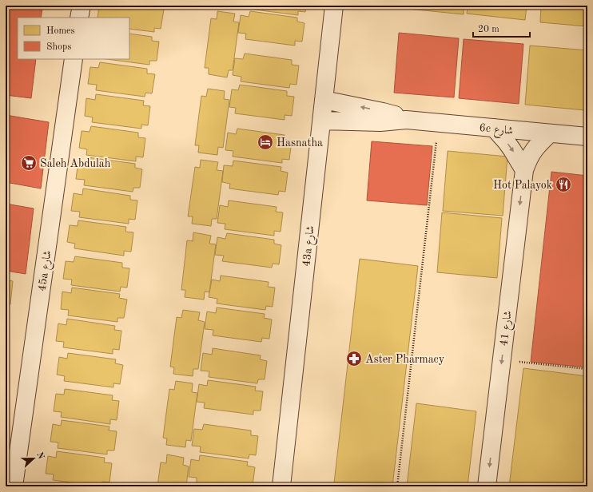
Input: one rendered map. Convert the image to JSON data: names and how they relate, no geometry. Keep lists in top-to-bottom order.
{
  "streets": {
    "street": [
      "6c شارع",
      "43a شارع",
      "45a شارع",
      "شارع 41"
    ]
  },
  "crossings": [
    ["6c شارع", "43a شارع"],
    ["6c شارع", "شارع 41"]
  ],
  "one_way": ["شارع 41"],
  "places": {
    "hotel": ["Hasnatha"],
    "supermarket": ["Saleh Abdulah"],
    "restaurant": ["Hot Palayok"],
    "pharmacy": ["Aster Pharmacy"]
  },
  "legend": ["Homes", "Shops"],
  "scale_bar": "20 m",
  "north": "right"
}
